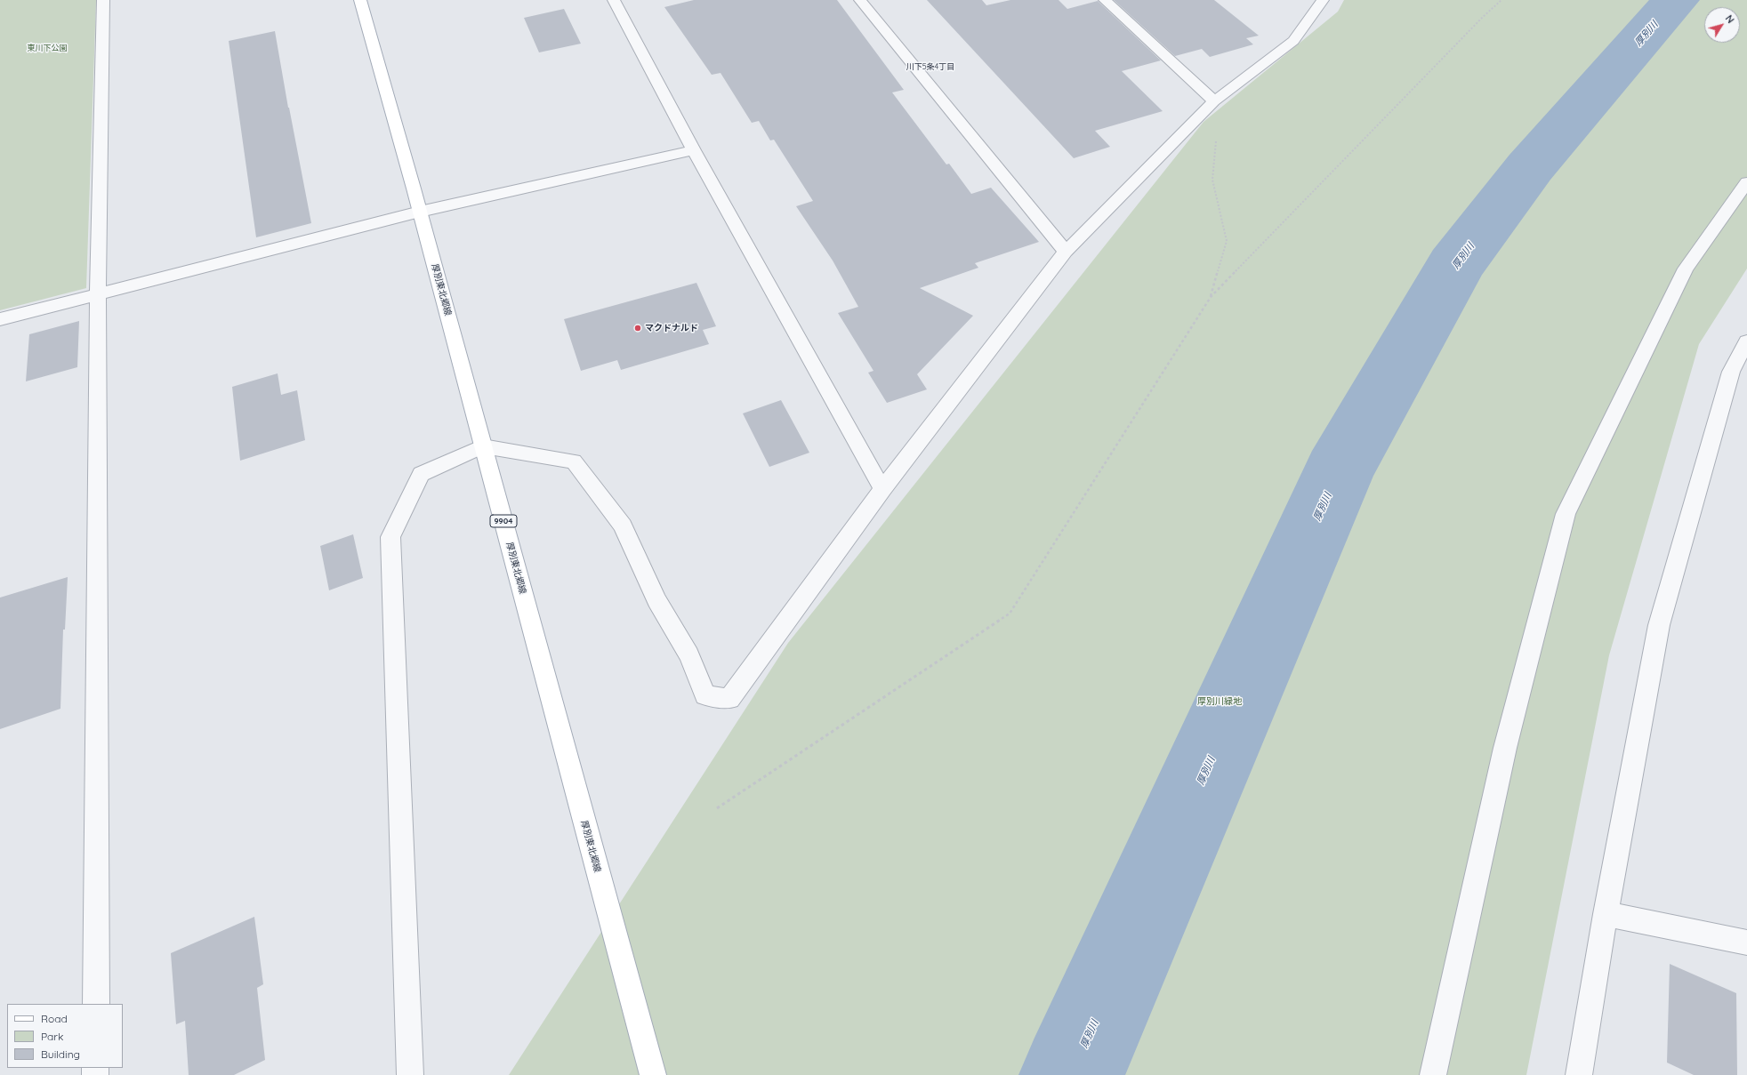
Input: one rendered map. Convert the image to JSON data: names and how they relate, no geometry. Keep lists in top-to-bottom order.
{
  "streets": {
    "main road": ["厚別東北郷線", "9904"]
  },
  "districts": ["川下5条4丁目"],
  "water": ["厚別川"],
  "parks": ["東川下公園", "厚別川緑地"],
  "places": ["マクドナルド"],
  "legend": ["Road", "Park", "Building"],
  "north": "top right"
}
